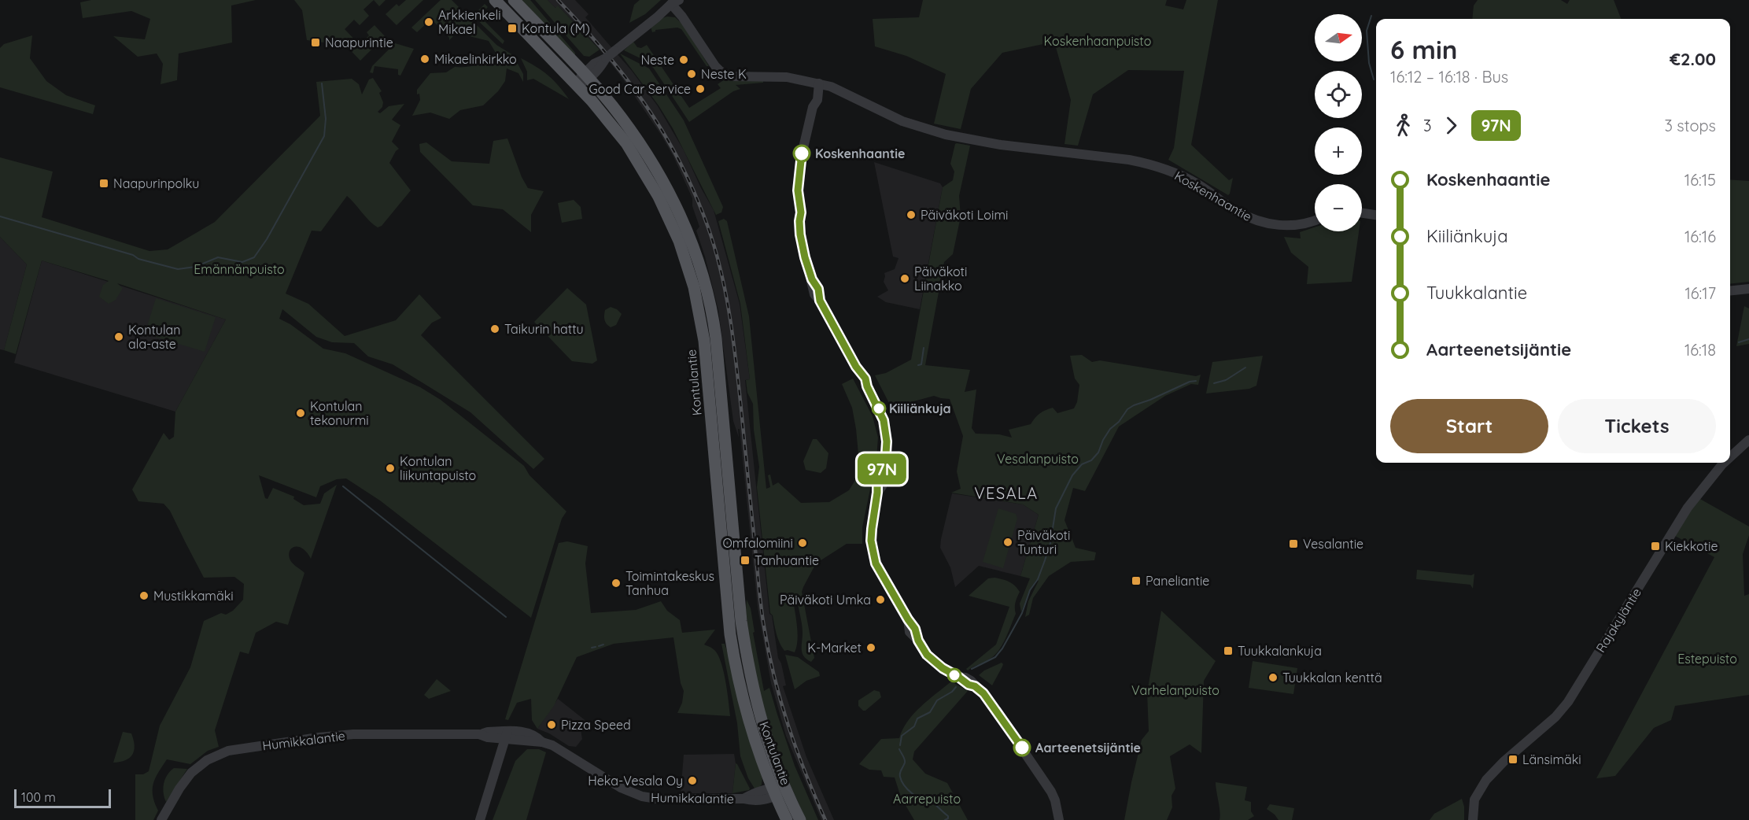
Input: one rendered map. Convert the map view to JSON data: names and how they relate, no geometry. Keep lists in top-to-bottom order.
{
  "streets": {
    "main road": ["Kontulantie"],
    "street": ["Koskenhaantie", "Rajakyläntie", "Humikkalantie"]
  },
  "crossings": [
    ["Kontulantie", "Humikkalantie"]
  ],
  "districts": ["VESALA"],
  "parks": [
    "Koskenhaanpuisto",
    "Emännänpuisto",
    "Vesalanpuisto",
    "Estepuisto",
    "Varhelanpuisto",
    "Aarrepuisto"
  ],
  "places": {
    "other": [
      "Arkkienkeli Mikael",
      "Mikaelinkirkko",
      "Neste",
      "Neste K",
      "Good Car Service",
      "Koskenhaantie",
      "Päiväkoti Loimi",
      "Päiväkoti Liinakko",
      "Taikurin hattu",
      "Kontulan ala-aste",
      "Kiiliänkuja",
      "Kontulan tekonurmi",
      "Kontulan liikuntapuisto",
      "Päiväkoti Tunturi",
      "Omfalomiini",
      "Toimintakeskus Tanhua",
      "Mustikkamäki",
      "Päiväkoti Umka",
      "K-Market",
      "Tuukkalan kenttä",
      "Pizza Speed",
      "Aarteenetsijäntie",
      "Heka-Vesala Oy"
    ],
    "transit": [
      "Kontula (M)",
      "Naapurintie",
      "Naapurinpolku",
      "Vesalantie",
      "Kiekkotie",
      "Tanhuantie",
      "Paneliantie",
      "Tuukkalankuja",
      "Länsimäki"
    ]
  },
  "lines": ["bus line 97N"],
  "scale_bar": "100 m",
  "north": "right",
  "page": {
    "on_map": "97N",
    "map_buttons": ["+", "−"],
    "heading": ["6 min", "16:12 – 16:18 · Bus", "€2.00"],
    "legs": ["3", "97N", "3 stops"],
    "list": [
      {
        "name": "Koskenhaantie",
        "value": "16:15"
      },
      {
        "name": "Kiiliänkuja",
        "value": "16:16"
      },
      {
        "name": "Tuukkalantie",
        "value": "16:17"
      },
      {
        "name": "Aarteenetsijäntie",
        "value": "16:18"
      }
    ],
    "buttons": ["Start", "Tickets"],
    "scale": "100 m"
  }
}
